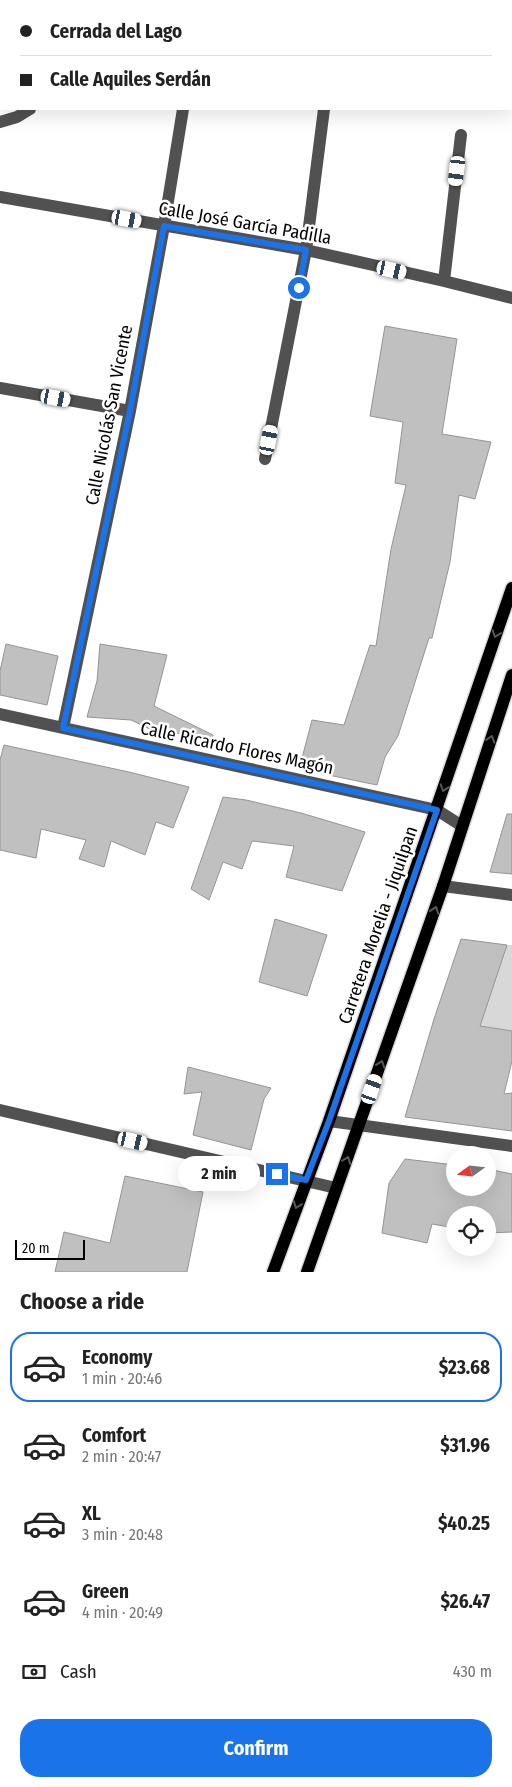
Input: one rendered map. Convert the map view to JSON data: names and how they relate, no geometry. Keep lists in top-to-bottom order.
{
  "streets": {
    "main road": ["Carretera Morelia - Jiquilpan"],
    "street": ["Calle José García Padilla", "Calle Nicolás San Vicente", "Calle Ricardo Flores Magón"]
  },
  "crossings": [
    ["Calle José García Padilla", "Calle Nicolás San Vicente"],
    ["Calle Nicolás San Vicente", "Calle Ricardo Flores Magón"],
    ["Calle Ricardo Flores Magón", "Carretera Morelia - Jiquilpan"]
  ],
  "scale_bar": "20 m",
  "north": "left",
  "page": {
    "banner": ["Cerrada del Lago", "Calle Aquiles Serdán"],
    "bubble": "2 min",
    "scale": "20 m",
    "heading": "Choose a ride",
    "list": [
      {
        "name": "Economy",
        "note": "1 min · 20:46",
        "value": "$23.68"
      },
      {
        "name": "Comfort",
        "note": "2 min · 20:47",
        "value": "$31.96"
      },
      {
        "name": "XL",
        "note": "3 min · 20:48",
        "value": "$40.25"
      },
      {
        "name": "Green",
        "note": "4 min · 20:49",
        "value": "$26.47"
      }
    ],
    "pay": ["Cash", "430 m"],
    "buttons": "Confirm"
  }
}
